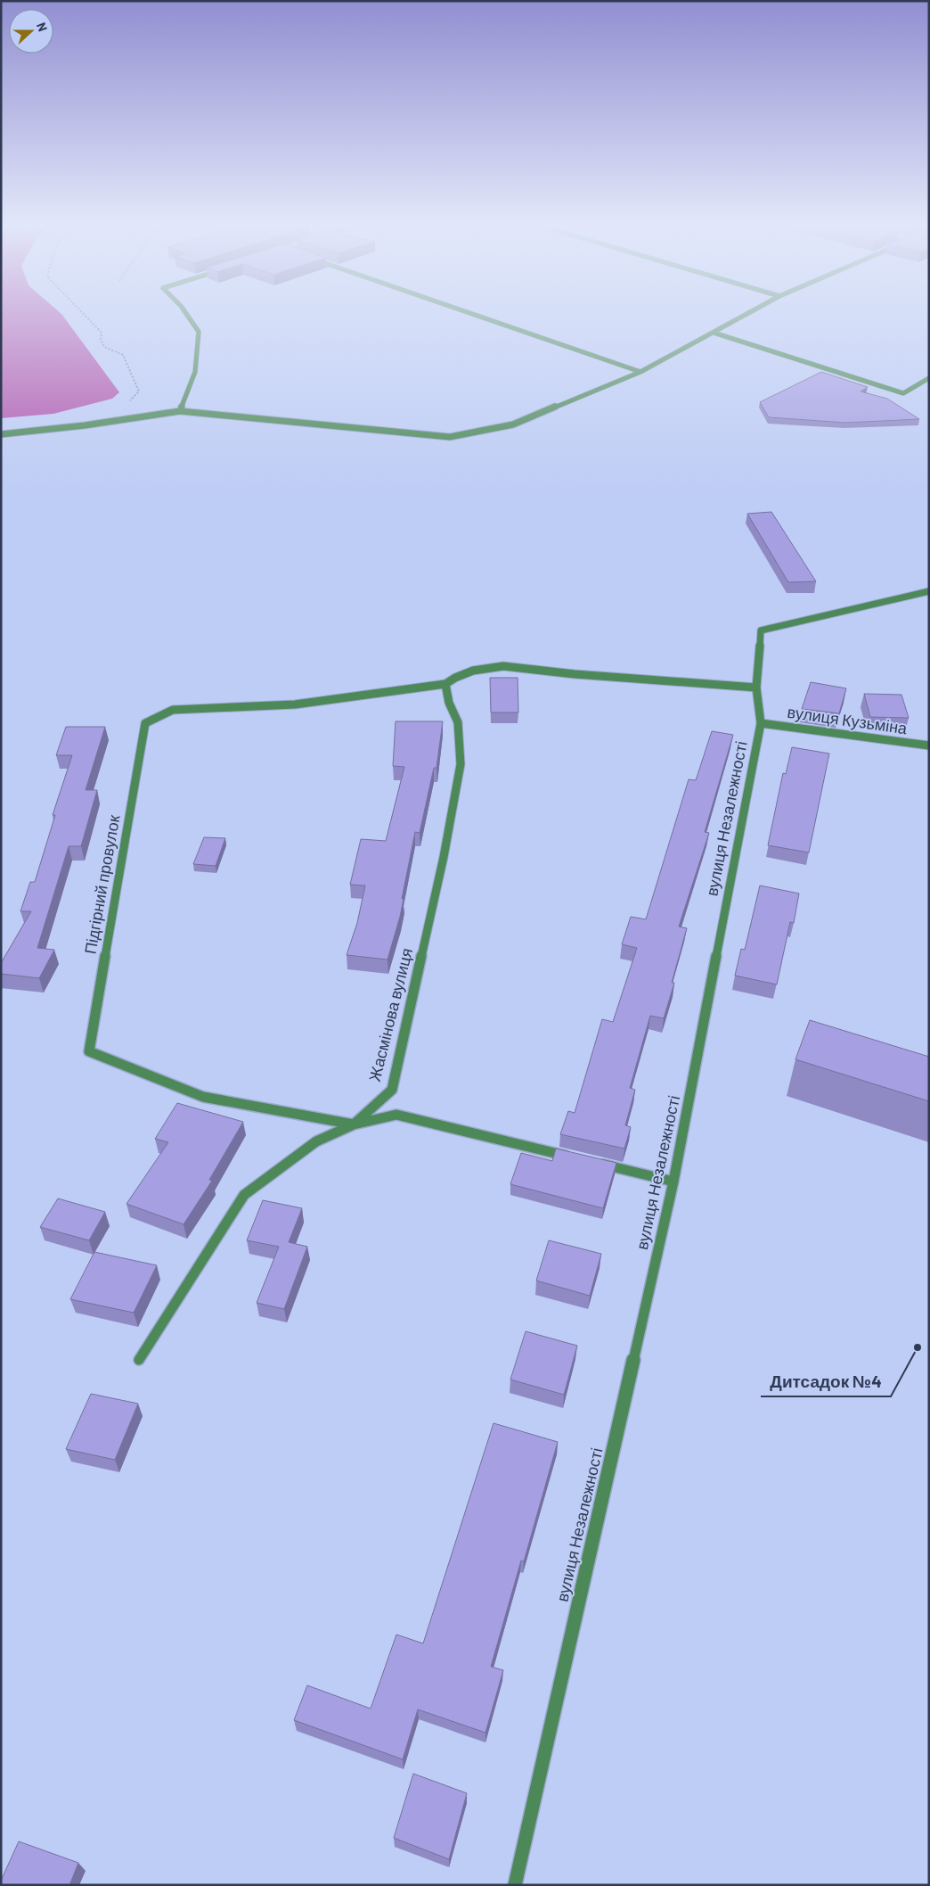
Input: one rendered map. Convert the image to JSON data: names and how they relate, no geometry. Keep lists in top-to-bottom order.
{
  "streets": {
    "street": [
      "вулиця Кузьміна",
      "вулиця Незалежності",
      "Підгірний провулок",
      "Жасмінова вулиця"
    ]
  },
  "crossings": [
    ["вулиця Кузьміна", "вулиця Незалежності"],
    ["Підгірний провулок", "Жасмінова вулиця"]
  ],
  "places": ["Дитсадок №4"],
  "north": "right"
}
